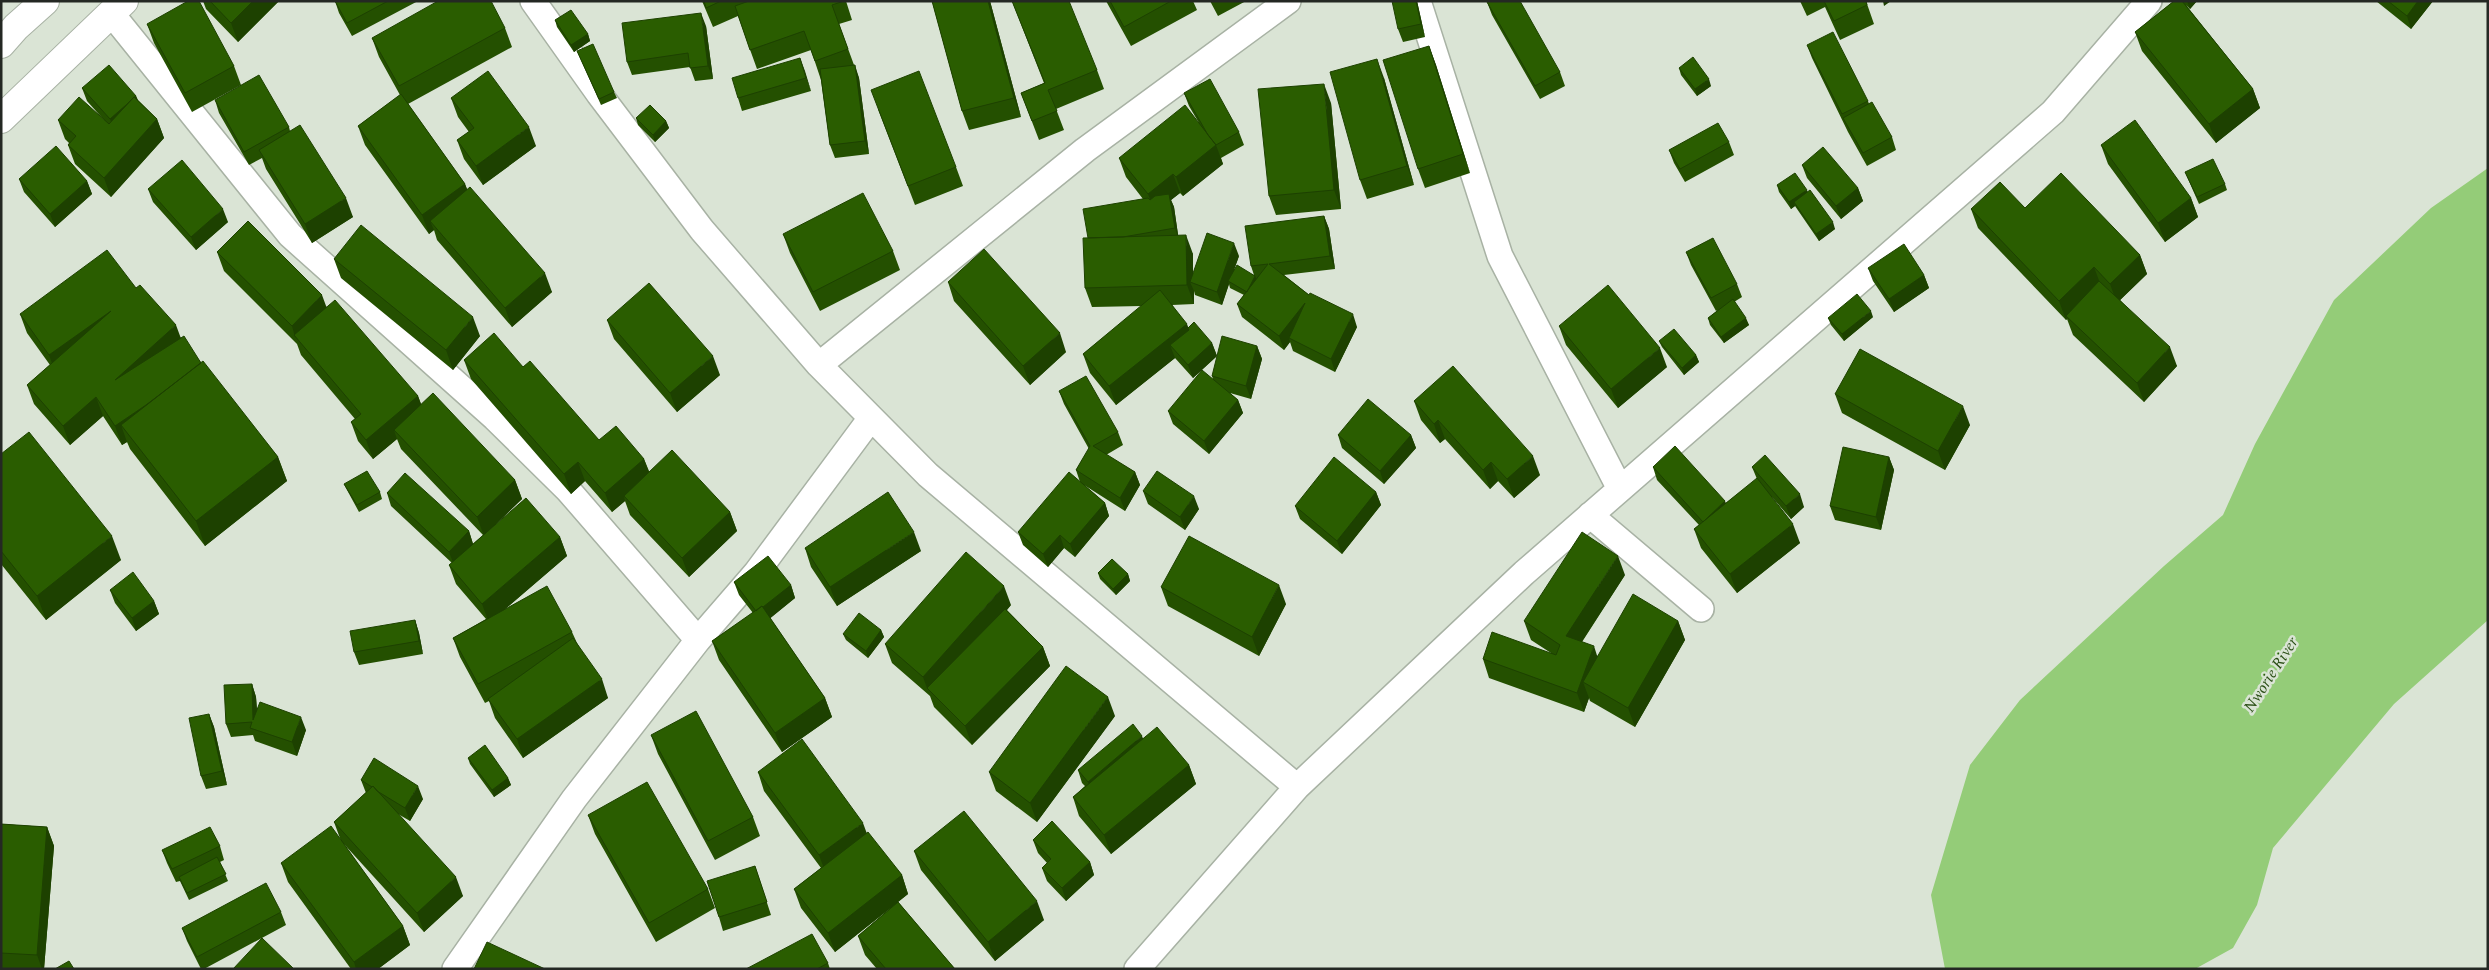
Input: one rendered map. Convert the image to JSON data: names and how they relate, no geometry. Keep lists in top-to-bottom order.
{
  "water": ["Nworie River"]
}
